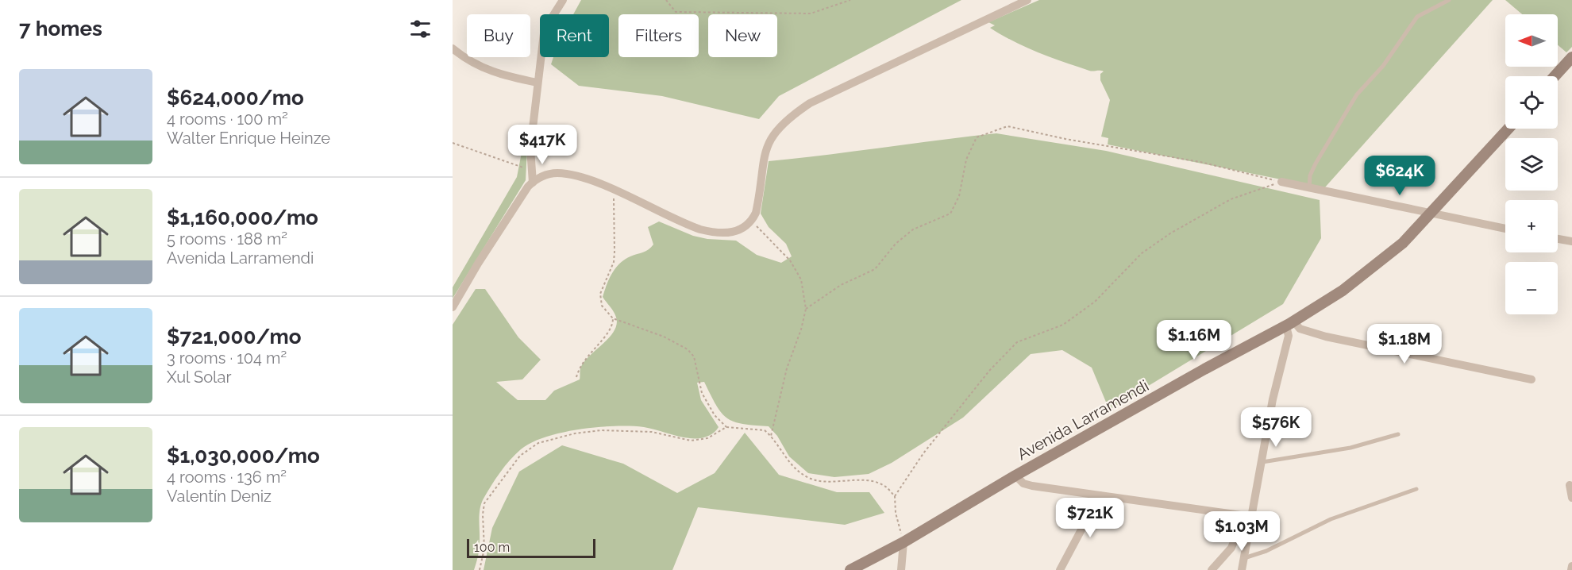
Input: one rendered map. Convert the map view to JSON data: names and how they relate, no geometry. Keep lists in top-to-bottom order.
{
  "streets": {
    "main road": ["Avenida Larramendi"]
  },
  "scale_bar": "100 m",
  "north": "left",
  "page": {
    "heading": "7 homes",
    "map_buttons": ["+", "−"],
    "chip": [
      "Buy",
      "Rent",
      "Filters",
      "New"
    ],
    "list": [
      {
        "name": "$624,000/mo",
        "note": "4 rooms · 100 m² · Walter Enrique Heinze"
      },
      {
        "name": "$1,160,000/mo",
        "note": "5 rooms · 188 m² · Avenida Larramendi"
      },
      {
        "name": "$721,000/mo",
        "note": "3 rooms · 104 m² · Xul Solar"
      },
      {
        "name": "$1,030,000/mo",
        "note": "4 rooms · 136 m² · Valentín Deniz"
      }
    ],
    "price": [
      "$417K",
      "$624K",
      "$1.16M",
      "$1.18M",
      "$576K",
      "$721K",
      "$1.03M"
    ],
    "scale": "100 m"
  }
}
